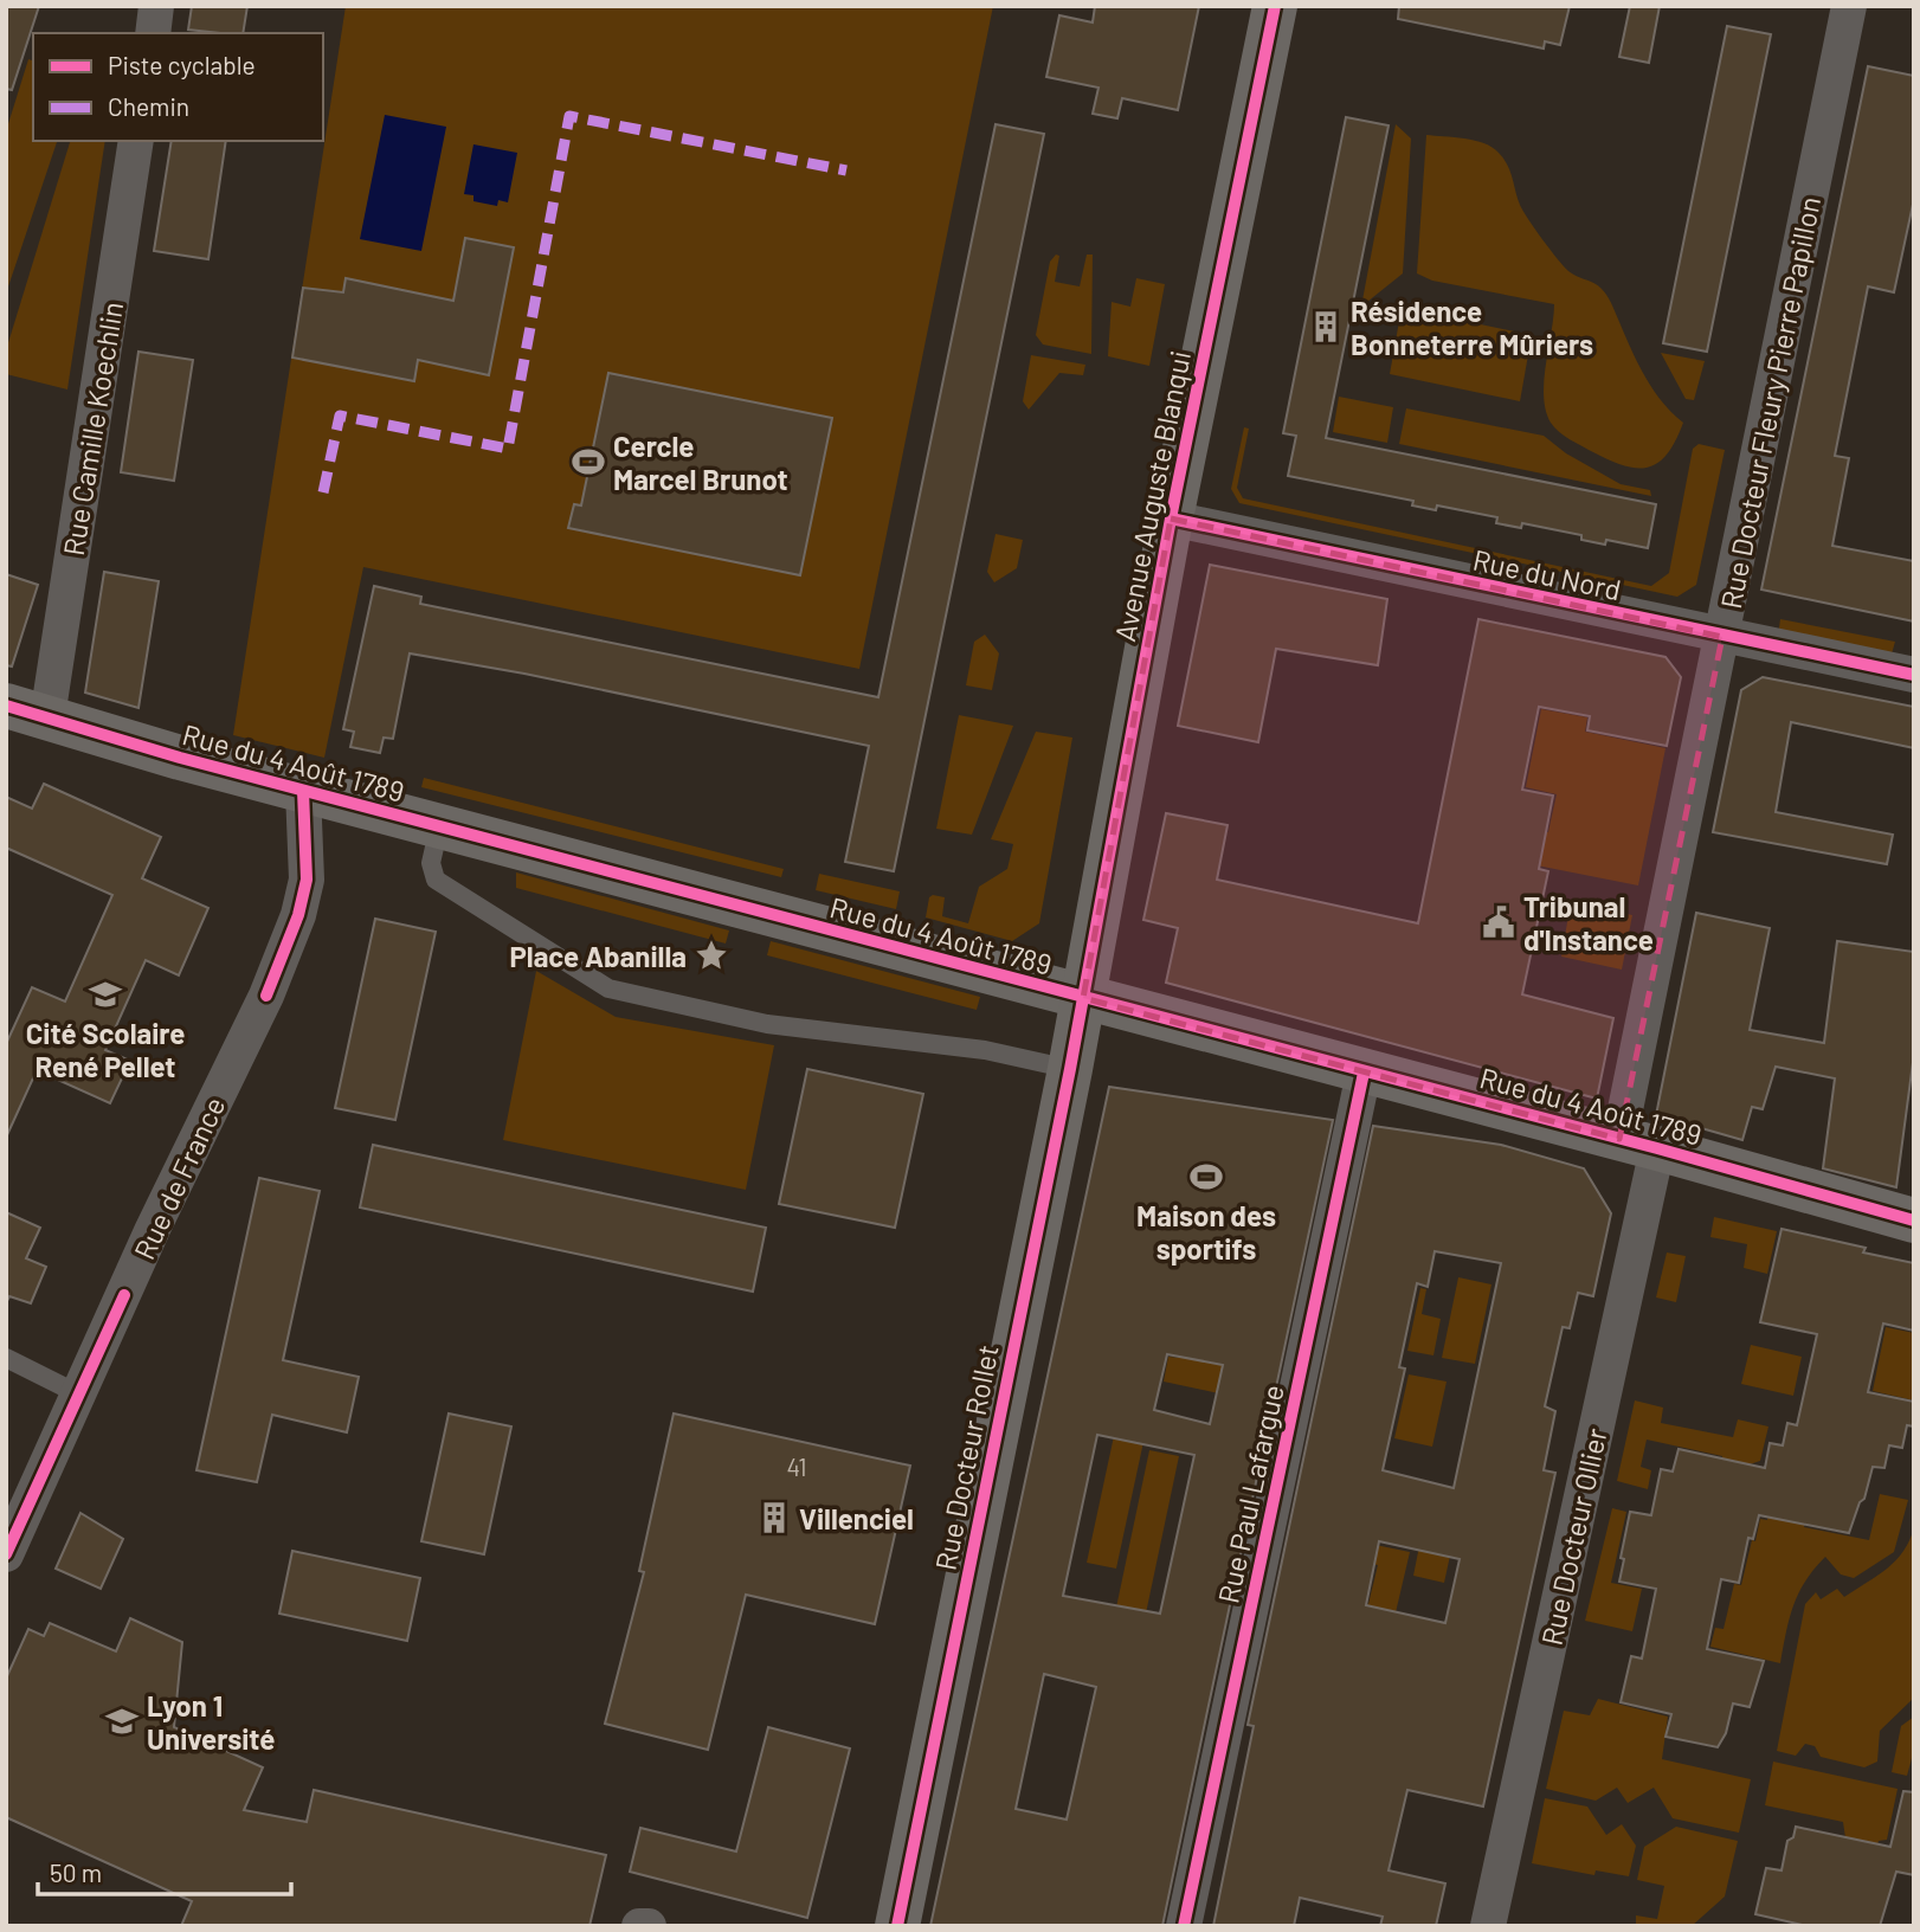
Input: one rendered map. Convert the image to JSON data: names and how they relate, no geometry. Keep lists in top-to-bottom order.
{
  "streets": {
    "street": [
      "Rue Docteur Fleury Pierre Papillon",
      "Rue Camille Koechlin",
      "Avenue Auguste Blanqui",
      "Rue du Nord",
      "Rue du 4 Août 1789",
      "Rue de France",
      "Rue Docteur Rollet",
      "Rue Paul Lafargue",
      "Rue Docteur Ollier"
    ]
  },
  "crossings": [
    ["Rue Docteur Fleury Pierre Papillon", "Rue du Nord"],
    ["Rue Docteur Fleury Pierre Papillon", "Rue du 4 Août 1789"],
    ["Rue Docteur Fleury Pierre Papillon", "Rue Docteur Ollier"],
    ["Rue Camille Koechlin", "Rue du 4 Août 1789"],
    ["Avenue Auguste Blanqui", "Rue du Nord"],
    ["Avenue Auguste Blanqui", "Rue du 4 Août 1789"],
    ["Avenue Auguste Blanqui", "Rue Docteur Rollet"],
    ["Rue du 4 Août 1789", "Rue de France"],
    ["Rue du 4 Août 1789", "Rue Docteur Rollet"],
    ["Rue du 4 Août 1789", "Rue Paul Lafargue"],
    ["Rue du 4 Août 1789", "Rue Docteur Ollier"]
  ],
  "places": {
    "building": ["Résidence Bonneterre Mûriers", "Villenciel"],
    "sports": ["Cercle Marcel Brunot", "Maison des sportifs"],
    "public building": ["Tribunal d'Instance"],
    "place": ["Place Abanilla"],
    "school or university": ["Cité Scolaire René Pellet", "Lyon 1 Université"]
  },
  "house_numbers": ["41"],
  "legend": ["Piste cyclable", "Chemin"],
  "scale_bar": "50 m"
}
